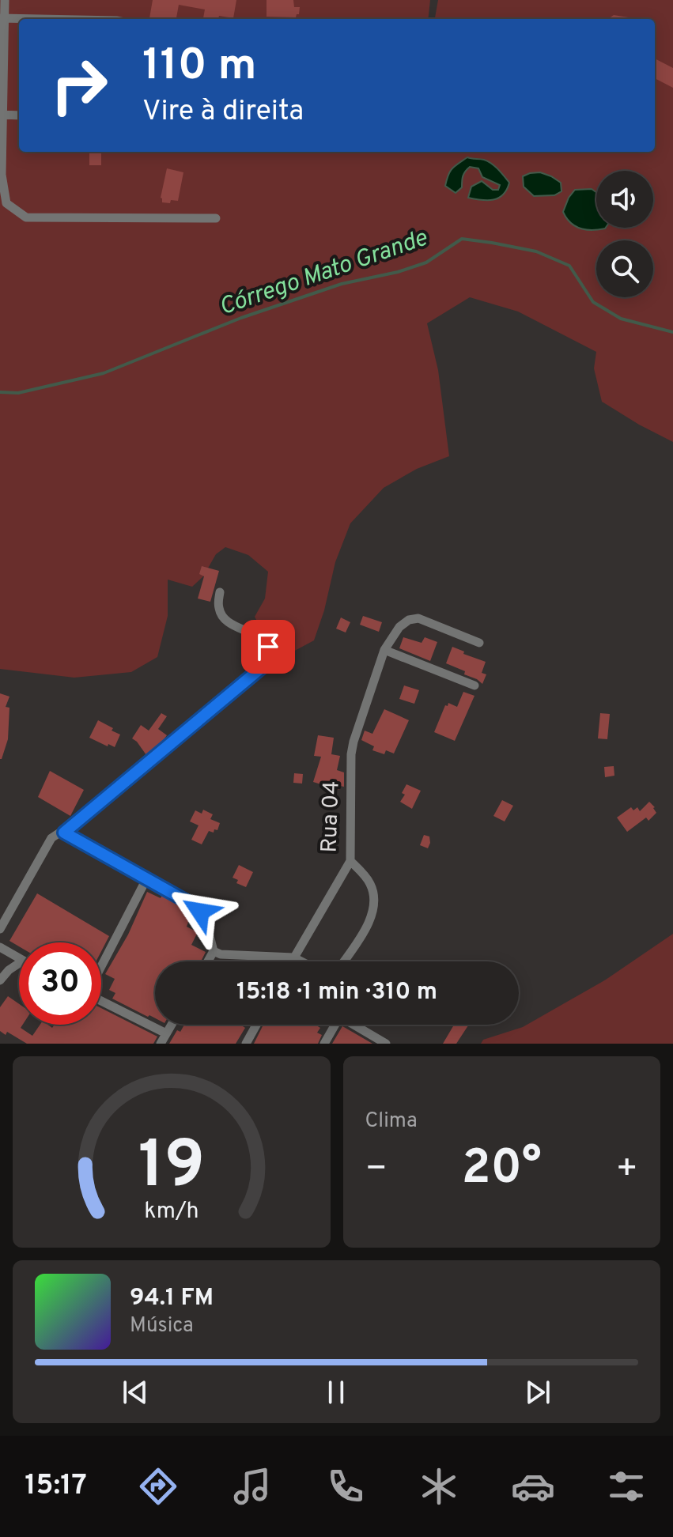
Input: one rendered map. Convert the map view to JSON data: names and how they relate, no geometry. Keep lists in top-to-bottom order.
{
  "streets": {
    "street": ["Rua 04"]
  },
  "water": ["Córrego Mato Grande"],
  "page": {
    "turn": ["110 m", "Vire à direita"],
    "limit": "30",
    "trip": "15:18 · 1 min · 310 m",
    "tile": "Clima",
    "heat": ["−", "20°", "+"],
    "song": ["94.1 FM", "Música"],
    "tabs": "15:17",
    "gauge": ["19", "km/h"]
  }
}
